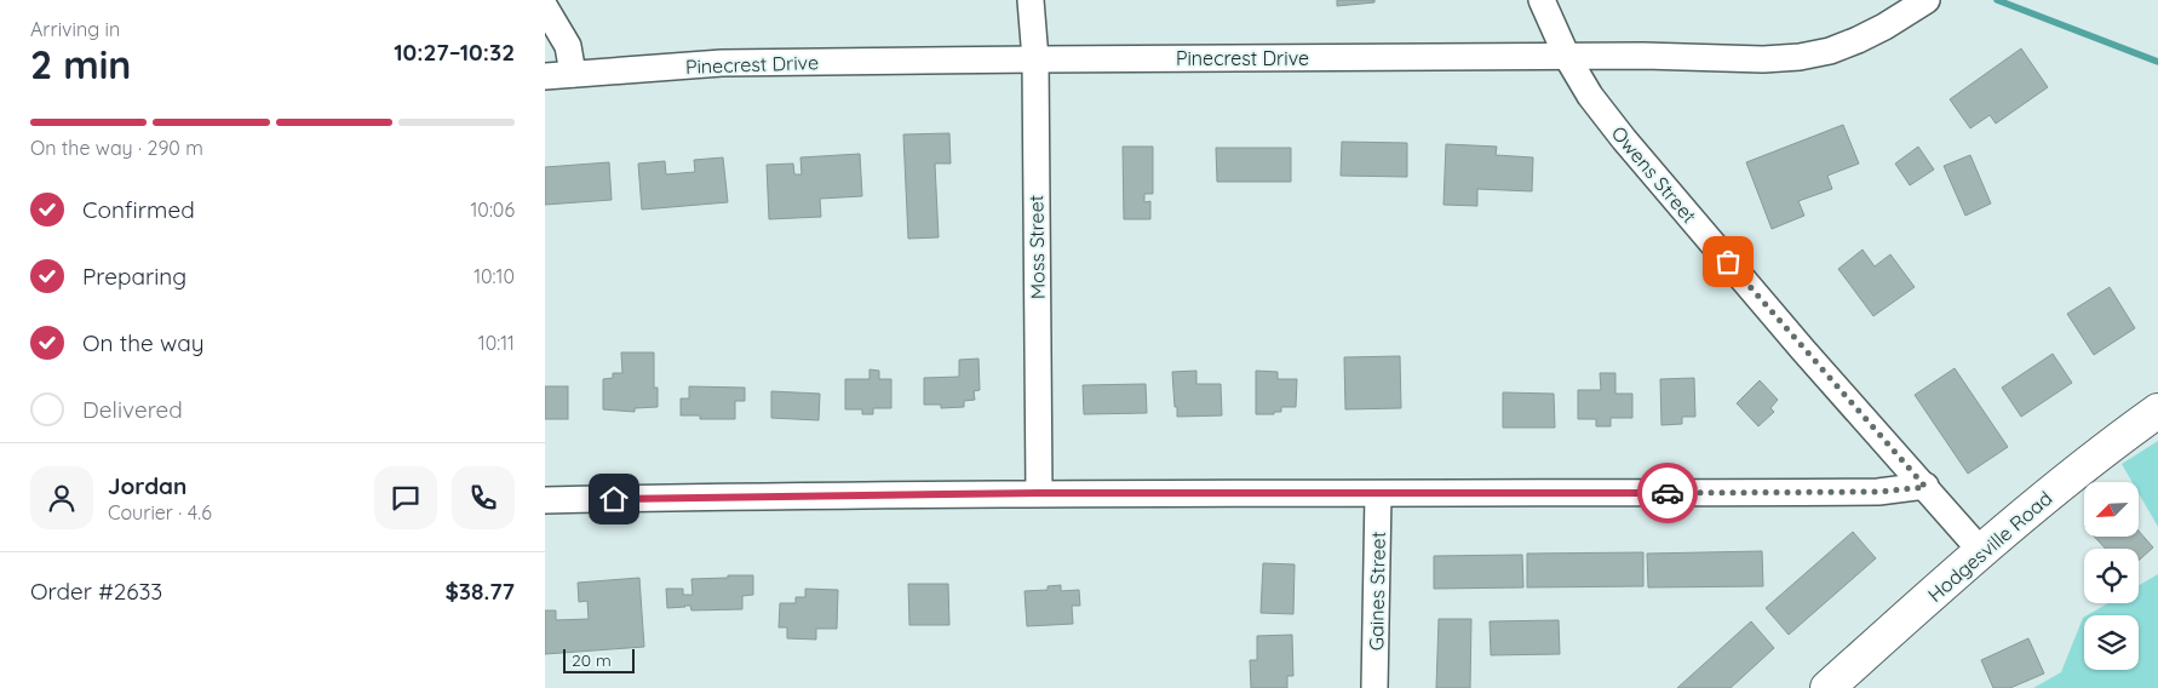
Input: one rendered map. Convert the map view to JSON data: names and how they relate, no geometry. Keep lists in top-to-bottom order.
{
  "streets": {
    "street": [
      "Pinecrest Drive",
      "Owens Street",
      "Moss Street",
      "Hodgesville Road",
      "Gaines Street"
    ]
  },
  "crossings": [
    ["Pinecrest Drive", "Owens Street"],
    ["Pinecrest Drive", "Moss Street"],
    ["Owens Street", "Hodgesville Road"]
  ],
  "scale_bar": "20 m",
  "north": "bottom left",
  "page": {
    "heading": ["2 min", "Arriving in", "10:27–10:32"],
    "panel": [
      "Jordan",
      "Courier · 4.6",
      "Order #2633",
      "$38.77"
    ],
    "bar": "On the way · 290 m",
    "list": [
      ["Confirmed", "10:06"],
      ["Preparing", "10:10"],
      ["On the way", "10:11"],
      "Delivered"
    ],
    "scale": "20 m"
  }
}
